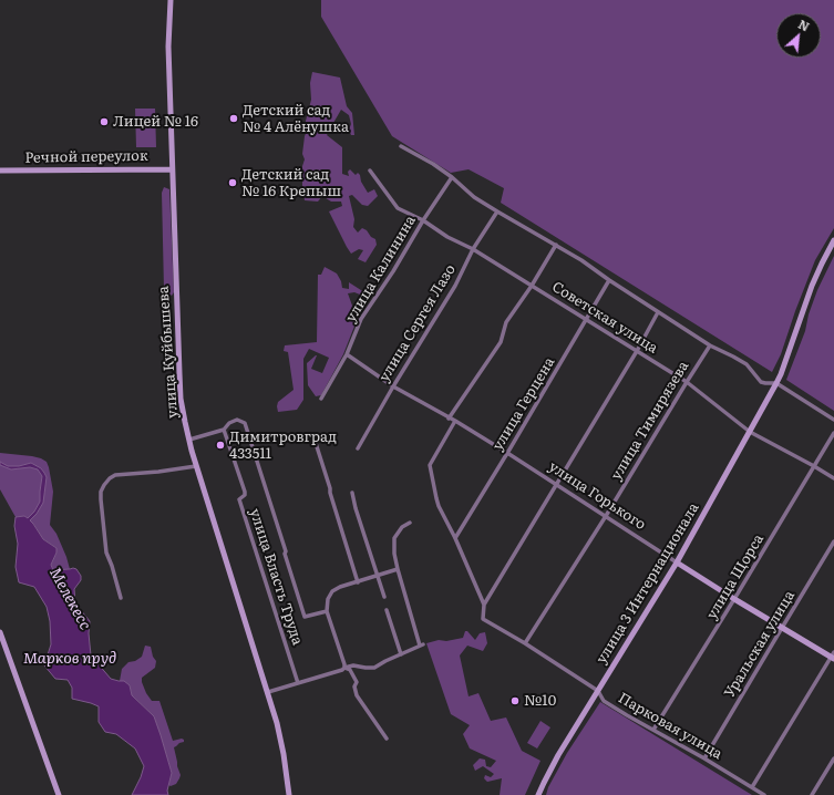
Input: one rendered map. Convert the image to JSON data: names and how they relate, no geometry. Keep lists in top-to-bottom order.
{
  "streets": {
    "main road": [
      "Речной переулок",
      "улица Куйбышева",
      "улица Горького",
      "улица 3 Интернационала"
    ],
    "street": [
      "улица Калинина",
      "Советская улица",
      "улица Сергея Лазо",
      "улица Герцена",
      "улица Тимирязева",
      "улица Власть Труда",
      "улица Щорса",
      "Уральская улица",
      "Парковая улица"
    ]
  },
  "crossings": [
    ["Речной переулок", "улица Куйбышева"],
    ["улица Калинина", "Советская улица"],
    ["улица Калинина", "улица Горького"],
    ["Советская улица", "улица Сергея Лазо"],
    ["Советская улица", "улица Герцена"],
    ["Советская улица", "улица Тимирязева"],
    ["Советская улица", "улица Щорса"],
    ["Советская улица", "улица 3 Интернационала"],
    ["улица Сергея Лазо", "улица Горького"],
    ["улица Герцена", "улица Горького"],
    ["улица Герцена", "Парковая улица"],
    ["улица Тимирязева", "улица Горького"],
    ["улица Тимирязева", "Парковая улица"],
    ["улица Горького", "улица Щорса"],
    ["улица Горького", "улица 3 Интернационала"],
    ["улица Горького", "Уральская улица"],
    ["улица Горького", "Парковая улица"],
    ["улица Щорса", "Парковая улица"],
    ["улица 3 Интернационала", "Парковая улица"],
    ["Уральская улица", "Парковая улица"]
  ],
  "water": ["Мелекесс", "Марков пруд"],
  "places": [
    "Детский сад № 4 Алёнушка",
    "Лицей № 16",
    "Детский сад № 16 Крепыш",
    "Димитровград 433511",
    "№10"
  ],
  "north": "top right"
}
